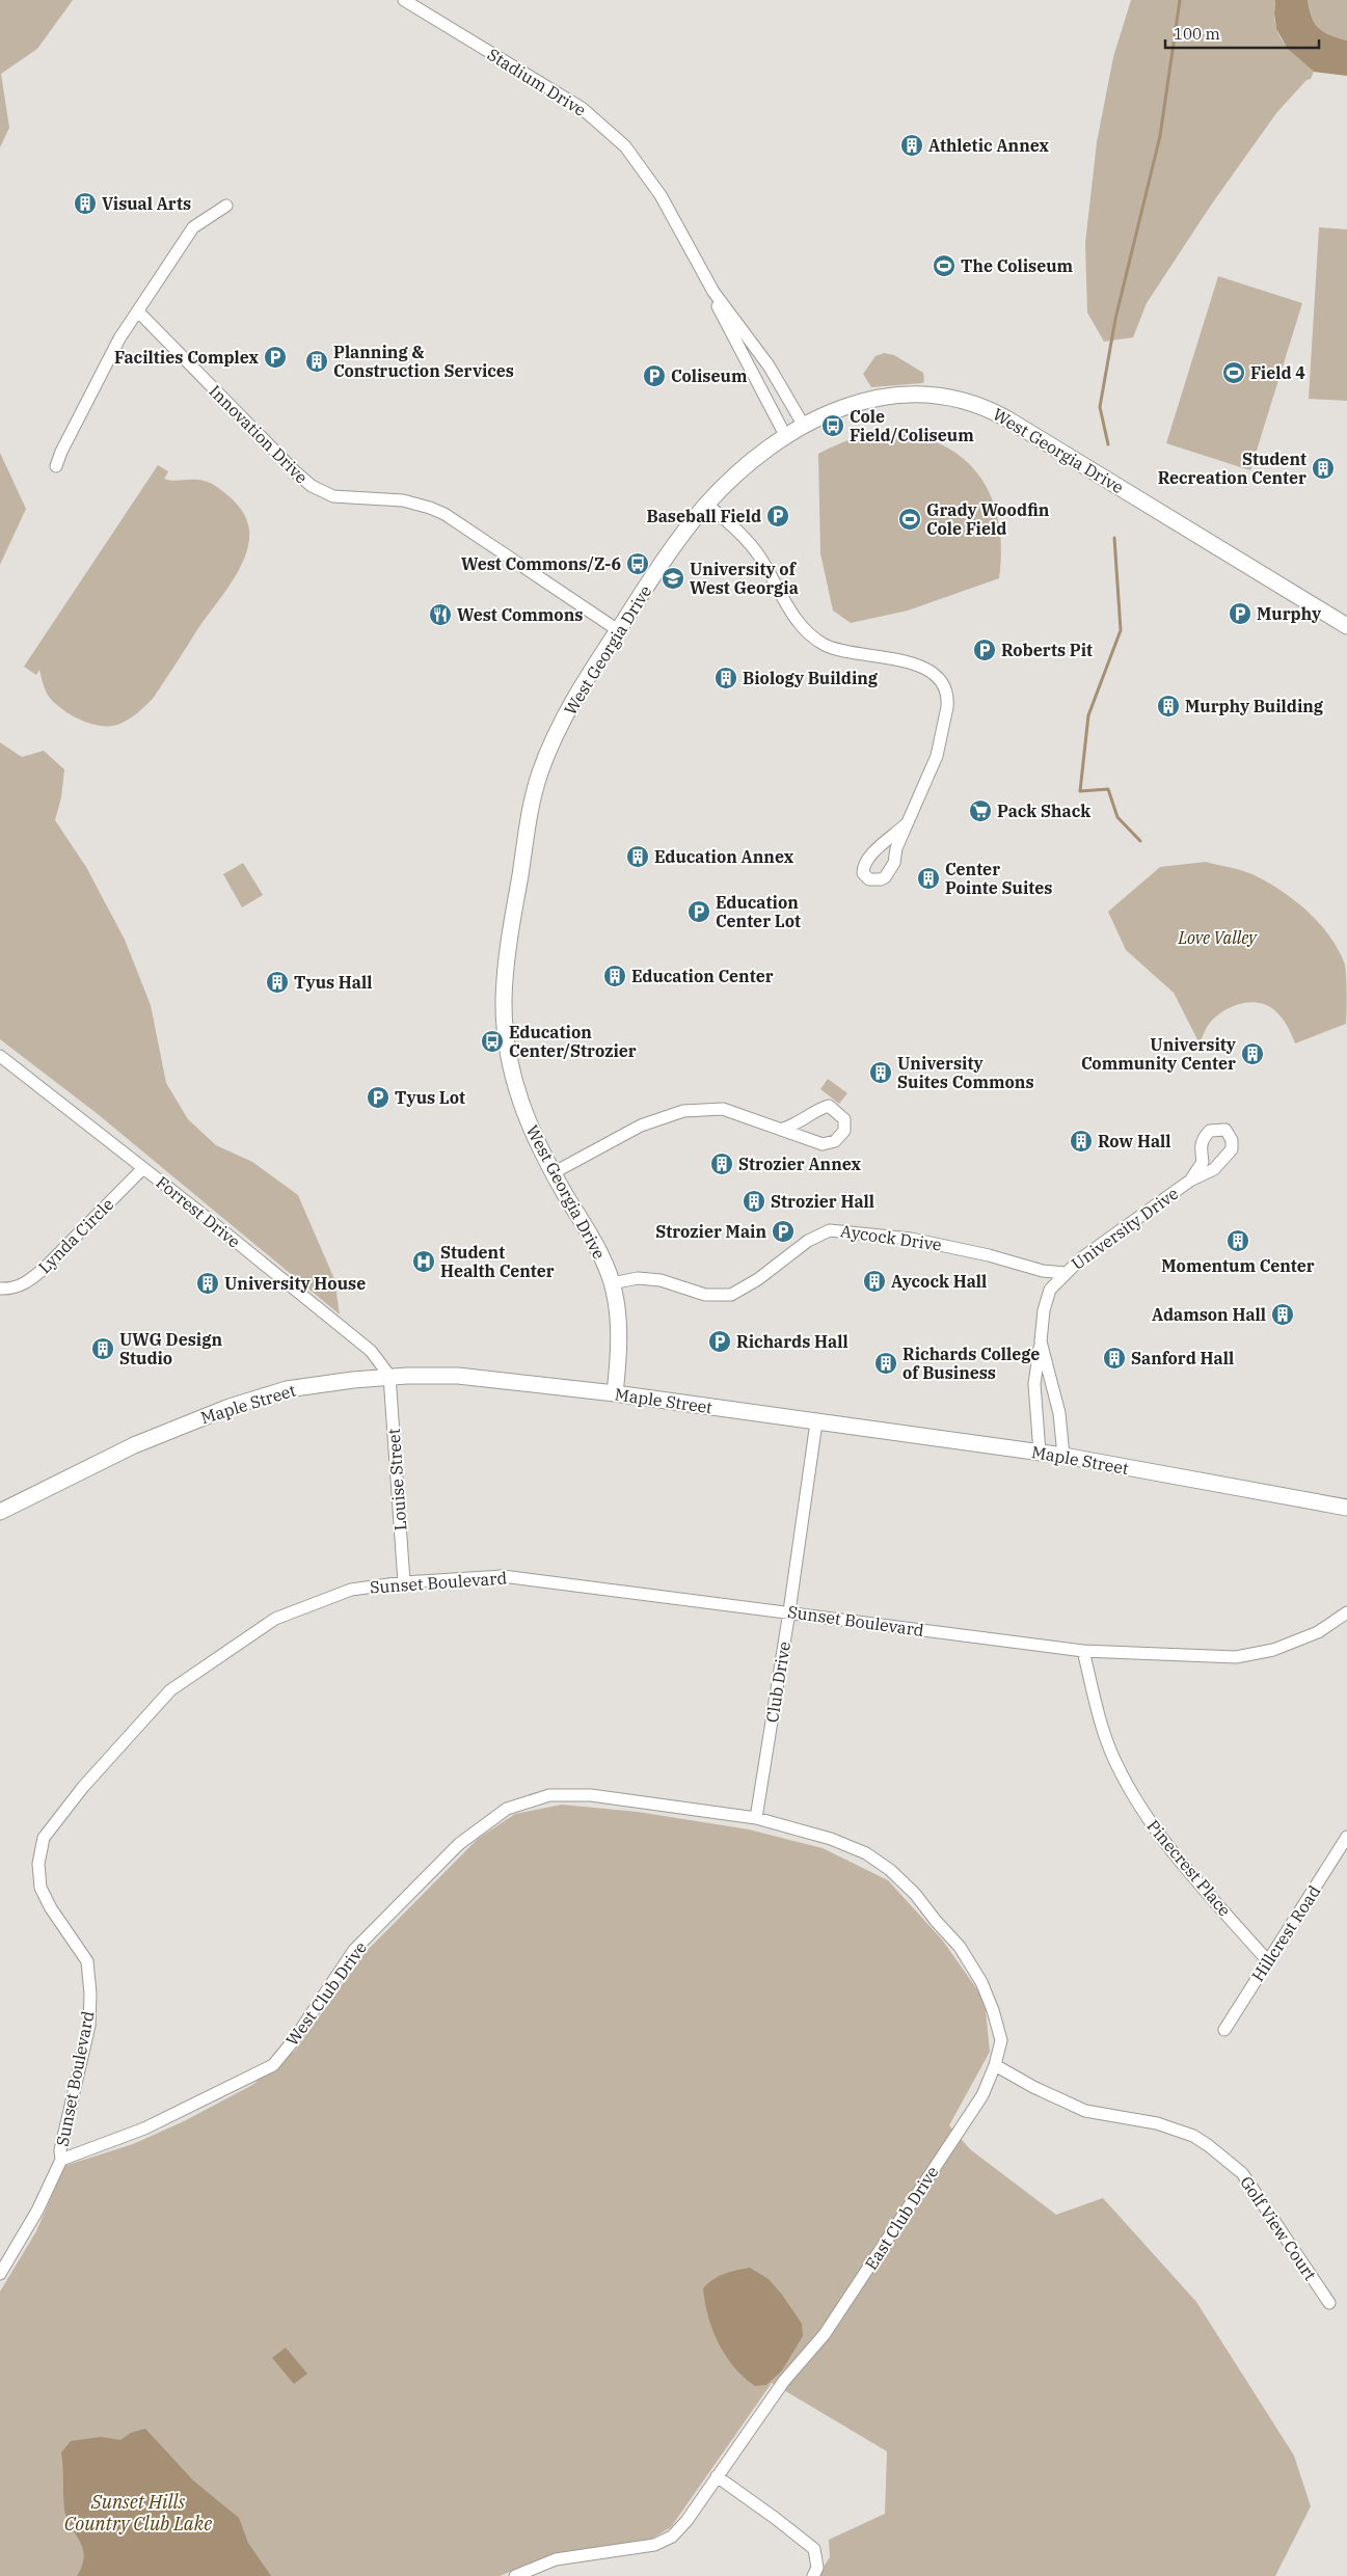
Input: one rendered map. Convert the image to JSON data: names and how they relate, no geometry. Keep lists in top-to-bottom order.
{
  "streets": {
    "street": [
      "Stadium Drive",
      "Innovation Drive",
      "West Georgia Drive",
      "Forrest Drive",
      "University Drive",
      "Lynda Circle",
      "Aycock Drive",
      "Maple Street",
      "Louise Street",
      "Sunset Boulevard",
      "Club Drive",
      "Pinecrest Place",
      "Hillcrest Road",
      "West Club Drive",
      "East Club Drive",
      "Golf View Court"
    ]
  },
  "crossings": [
    ["Stadium Drive", "West Georgia Drive"],
    ["Innovation Drive", "West Georgia Drive"],
    ["West Georgia Drive", "Aycock Drive"],
    ["West Georgia Drive", "Maple Street"],
    ["Forrest Drive", "Lynda Circle"],
    ["Forrest Drive", "Maple Street"],
    ["Forrest Drive", "Louise Street"],
    ["University Drive", "Aycock Drive"],
    ["University Drive", "Maple Street"],
    ["Maple Street", "Louise Street"],
    ["Maple Street", "Club Drive"],
    ["Louise Street", "Sunset Boulevard"],
    ["Sunset Boulevard", "Club Drive"],
    ["Sunset Boulevard", "Pinecrest Place"],
    ["Sunset Boulevard", "West Club Drive"],
    ["Club Drive", "West Club Drive"],
    ["Club Drive", "East Club Drive"],
    ["Pinecrest Place", "Hillcrest Road"],
    ["West Club Drive", "East Club Drive"],
    ["East Club Drive", "Golf View Court"]
  ],
  "water": ["Sunset Hills Country Club Lake"],
  "parks": ["Love Valley"],
  "places": {
    "building": [
      "Athletic Annex",
      "Visual Arts",
      "Planning & Construction Services",
      "Student Recreation Center",
      "Biology Building",
      "Murphy Building",
      "Education Annex",
      "Center Pointe Suites",
      "Education Center",
      "Tyus Hall",
      "University Community Center",
      "University Suites Commons",
      "Row Hall",
      "Strozier Annex",
      "Strozier Hall",
      "Momentum Center",
      "Aycock Hall",
      "University House",
      "Adamson Hall",
      "UWG Design Studio",
      "Sanford Hall",
      "Richards College of Business"
    ],
    "sports": ["The Coliseum", "Field 4", "Grady Woodfin Cole Field"],
    "parking": [
      "Facilties Complex",
      "Coliseum",
      "Baseball Field",
      "Murphy",
      "Roberts Pit",
      "Education Center Lot",
      "Tyus Lot",
      "Strozier Main",
      "Richards Hall"
    ],
    "bus stop": ["Cole Field/Coliseum", "West Commons/Z-6", "Education Center/Strozier"],
    "school or university": ["University of West Georgia"],
    "restaurant": ["West Commons"],
    "supermarket": ["Pack Shack"],
    "hospital": ["Student Health Center"]
  },
  "scale_bar": "100 m"
}
